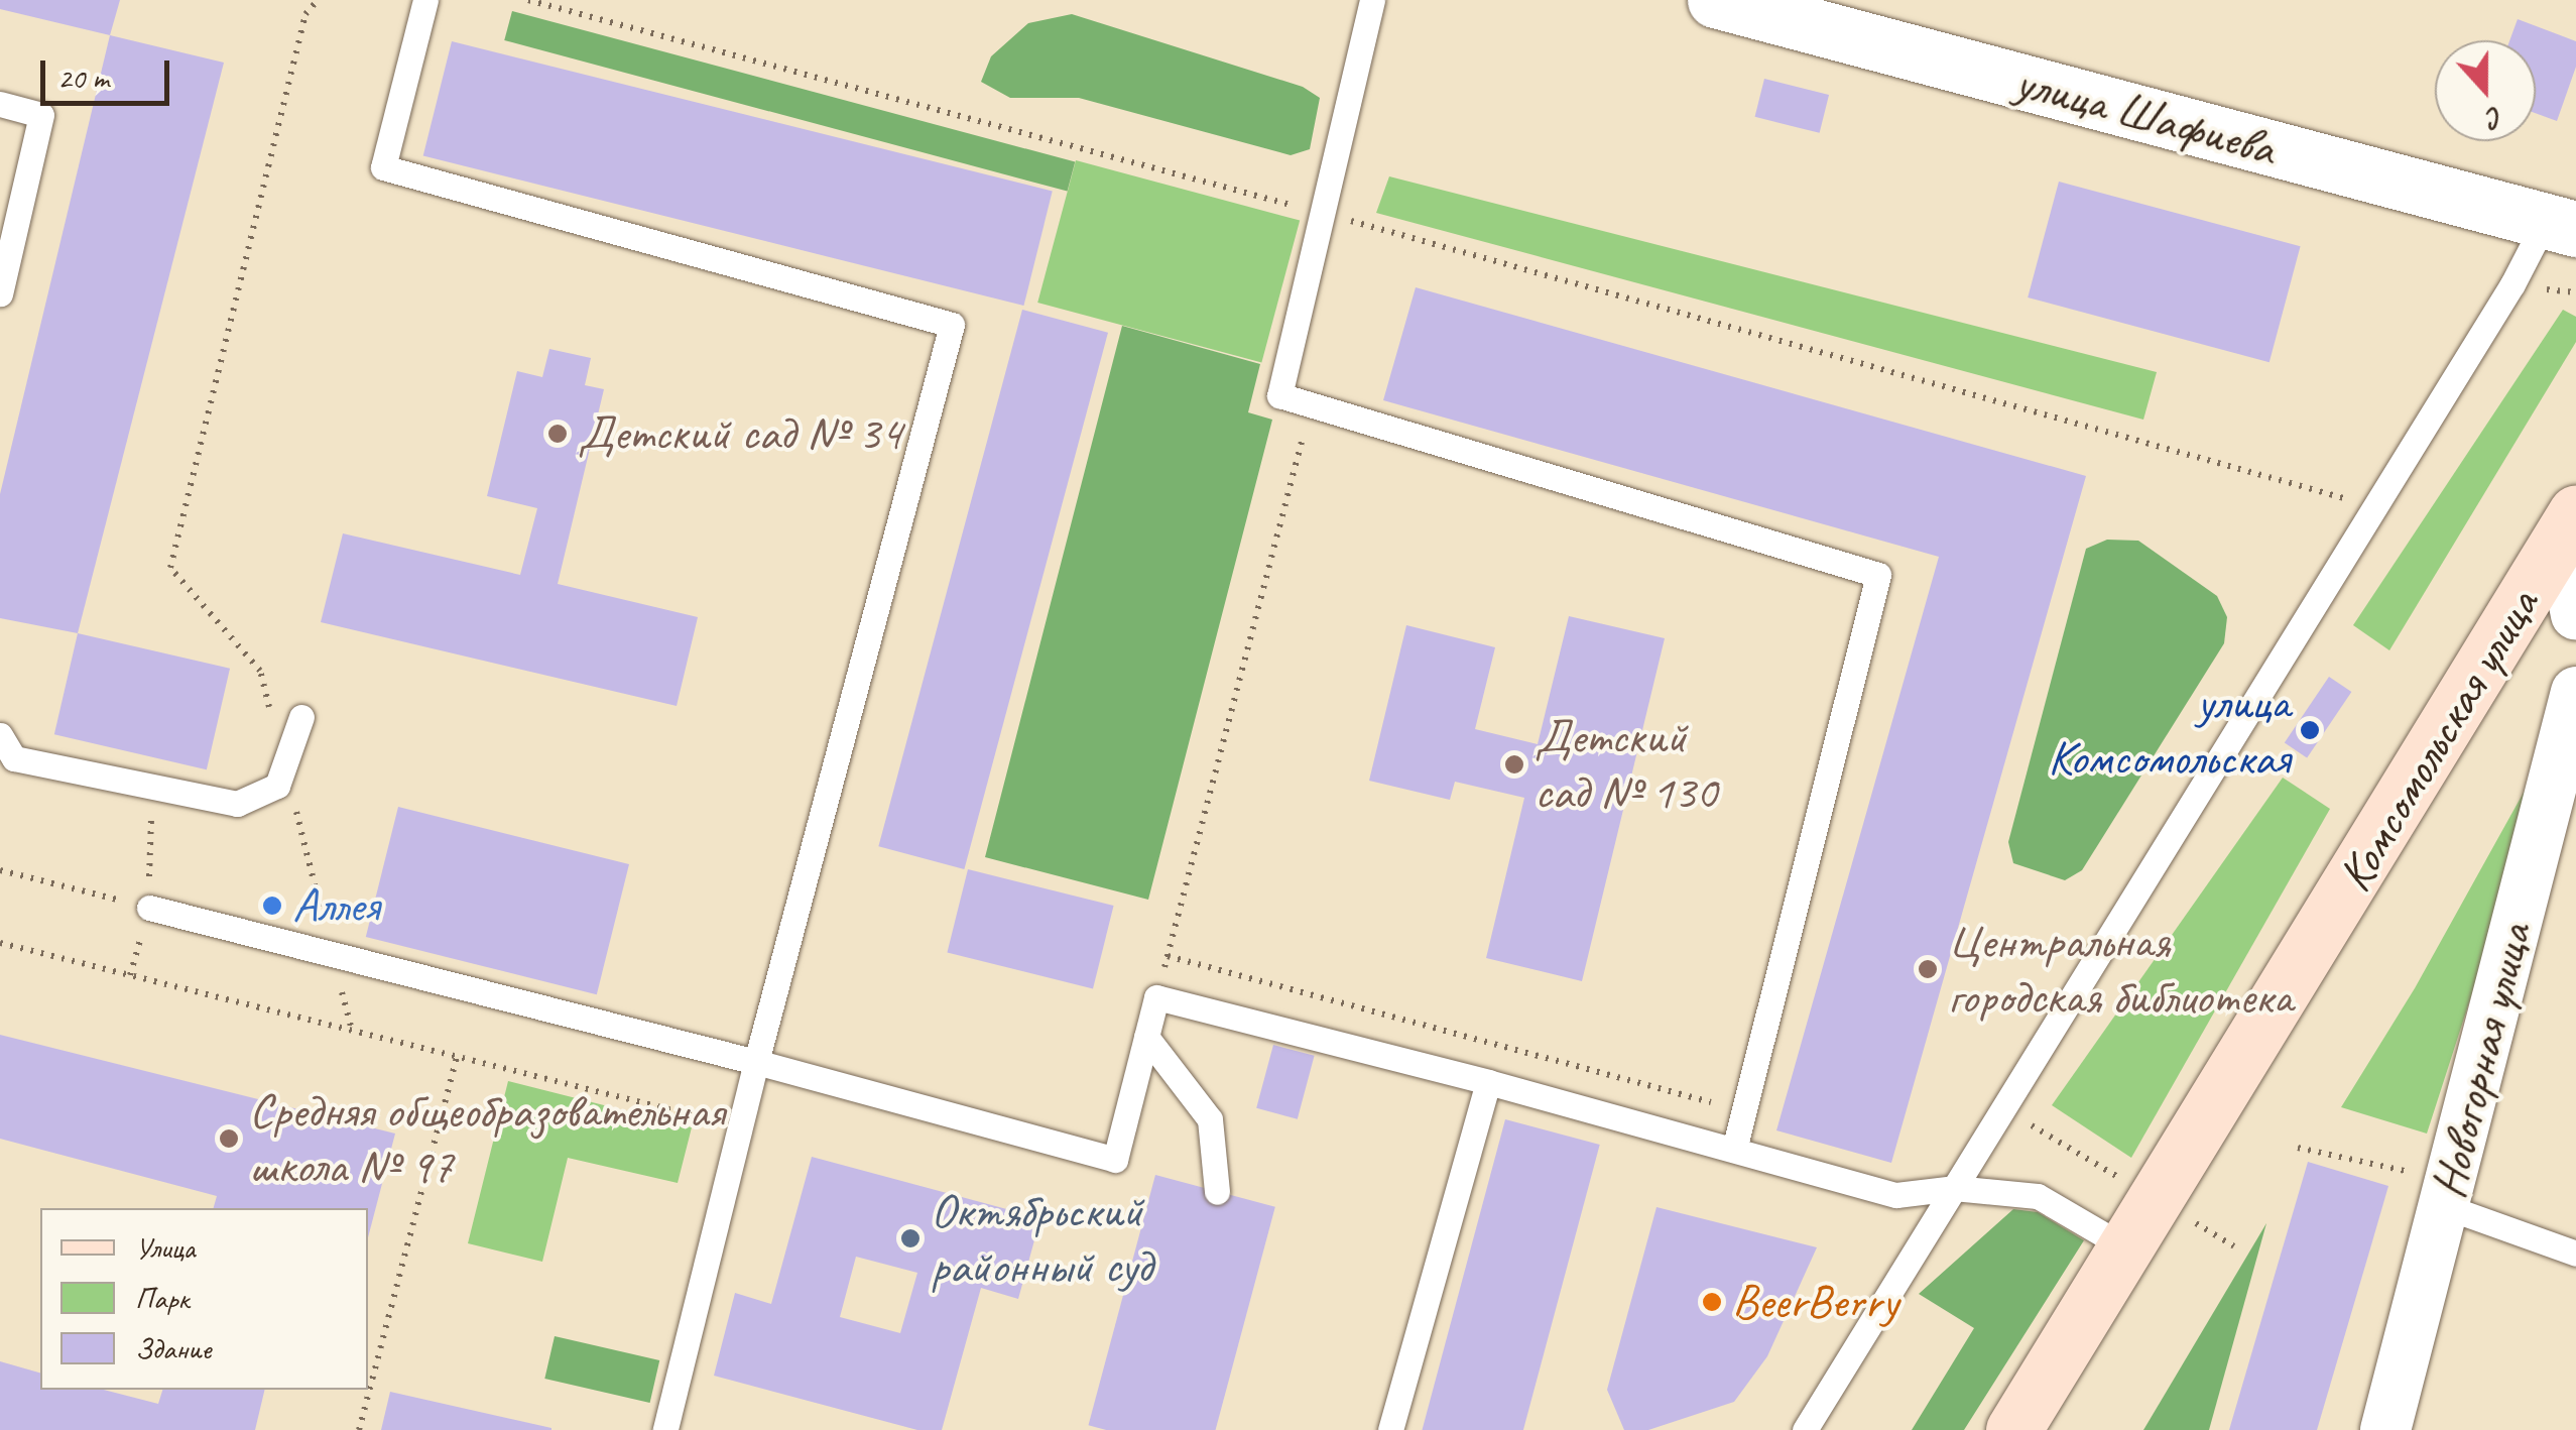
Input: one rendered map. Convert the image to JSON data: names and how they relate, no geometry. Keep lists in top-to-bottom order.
{
  "streets": {
    "main road": ["Комсомольская улица"],
    "street": ["улица Шафиева", "Новогорная улица"]
  },
  "places": [
    "Детский сад № 34",
    "улица Комсомольская",
    "Детский сад № 130",
    "Аллея",
    "Центральная городская библиотека",
    "Средняя общеобразовательная школа № 97",
    "Октябрьский районный суд",
    "BeerBerry"
  ],
  "legend": ["Улица", "Парк", "Здание"],
  "scale_bar": "20 m",
  "north": "bottom"
}
